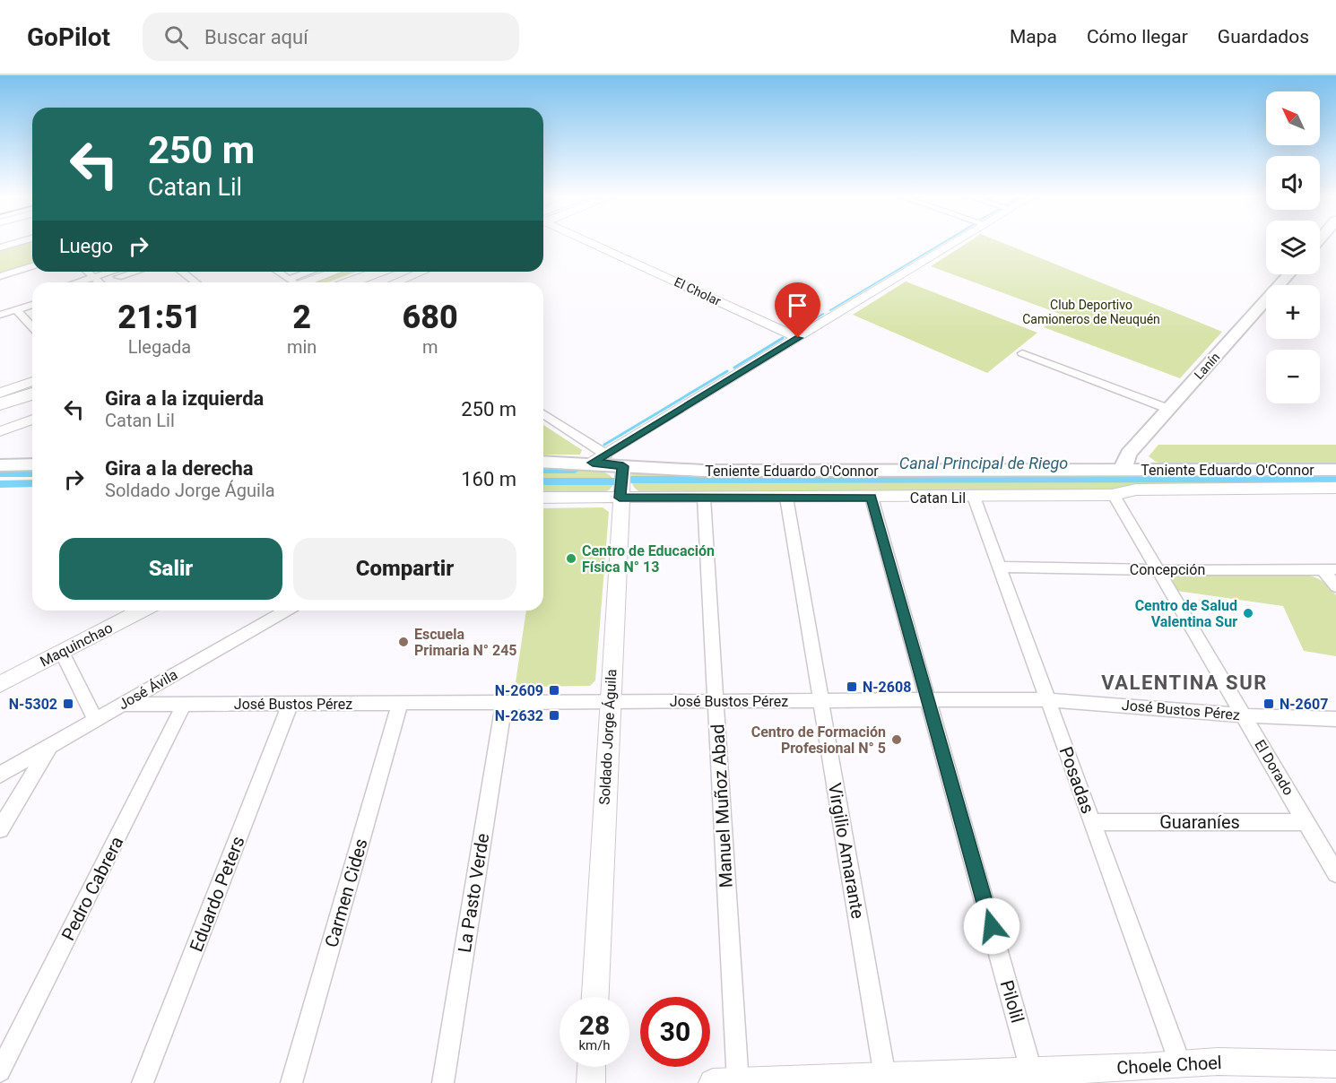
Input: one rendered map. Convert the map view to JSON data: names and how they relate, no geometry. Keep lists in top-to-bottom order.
{
  "streets": {
    "main road": ["Lanín", "Teniente Eduardo O'Connor"],
    "street": [
      "El Cholar",
      "Catan Lil",
      "Concepción",
      "Maquinchao",
      "José Ávila",
      "José Bustos Pérez",
      "Soldado Jorge Águila",
      "El Dorado",
      "Posadas",
      "Manuel Muñoz Abad",
      "Guaraníes",
      "Virgilio Amarante",
      "Pedro Cabrera",
      "Carmen Cides",
      "La Pasto Verde",
      "Eduardo Peters",
      "Pilolil",
      "Choele Choel"
    ]
  },
  "crossings": [
    ["Lanín", "Teniente Eduardo O'Connor"],
    ["Teniente Eduardo O'Connor", "Soldado Jorge Águila"],
    ["Catan Lil", "Soldado Jorge Águila"],
    ["Catan Lil", "El Dorado"],
    ["Catan Lil", "Posadas"],
    ["Catan Lil", "Manuel Muñoz Abad"],
    ["Catan Lil", "Virgilio Amarante"],
    ["Catan Lil", "Pilolil"],
    ["Concepción", "El Dorado"],
    ["Concepción", "Posadas"],
    ["José Ávila", "José Bustos Pérez"],
    ["José Bustos Pérez", "Soldado Jorge Águila"],
    ["José Bustos Pérez", "El Dorado"],
    ["José Bustos Pérez", "Posadas"],
    ["José Bustos Pérez", "Manuel Muñoz Abad"],
    ["José Bustos Pérez", "Virgilio Amarante"],
    ["José Bustos Pérez", "Pedro Cabrera"],
    ["José Bustos Pérez", "Carmen Cides"],
    ["José Bustos Pérez", "La Pasto Verde"],
    ["José Bustos Pérez", "Eduardo Peters"],
    ["José Bustos Pérez", "Pilolil"],
    ["El Dorado", "Guaraníes"],
    ["Posadas", "Guaraníes"],
    ["Posadas", "Choele Choel"],
    ["Manuel Muñoz Abad", "Choele Choel"],
    ["Virgilio Amarante", "Choele Choel"],
    ["Pilolil", "Choele Choel"]
  ],
  "districts": ["VALENTINA SUR"],
  "water": ["Canal Principal de Riego"],
  "parks": ["Club Deportivo Camioneros de Neuquén"],
  "places": {
    "other": [
      "Centro de Educación Física N° 13",
      "Centro de Salud Valentina Sur",
      "Escuela Primaria N° 245",
      "Centro de Formación Profesional N° 5"
    ],
    "transit": [
      "N-2608",
      "N-2609",
      "N-5302",
      "N-2607",
      "N-2632"
    ]
  },
  "north": "top left",
  "page": {
    "header": "GoPilot",
    "search": "Buscar aquí",
    "nav": ["Mapa", "Cómo llegar", "Guardados"],
    "map_buttons": ["+", "−"],
    "turn": ["250 m", "Catan Lil"],
    "then": "Luego",
    "eta": [
      "21:51",
      "Llegada",
      "2",
      "min",
      "680",
      "m"
    ],
    "list": [
      {
        "name": "Gira a la izquierda",
        "note": "Catan Lil",
        "value": "250 m"
      },
      {
        "name": "Gira a la derecha",
        "note": "Soldado Jorge Águila",
        "value": "160 m"
      }
    ],
    "buttons": ["Salir", "Compartir"],
    "speed": "28 km/h",
    "limit": "30"
  }
}
